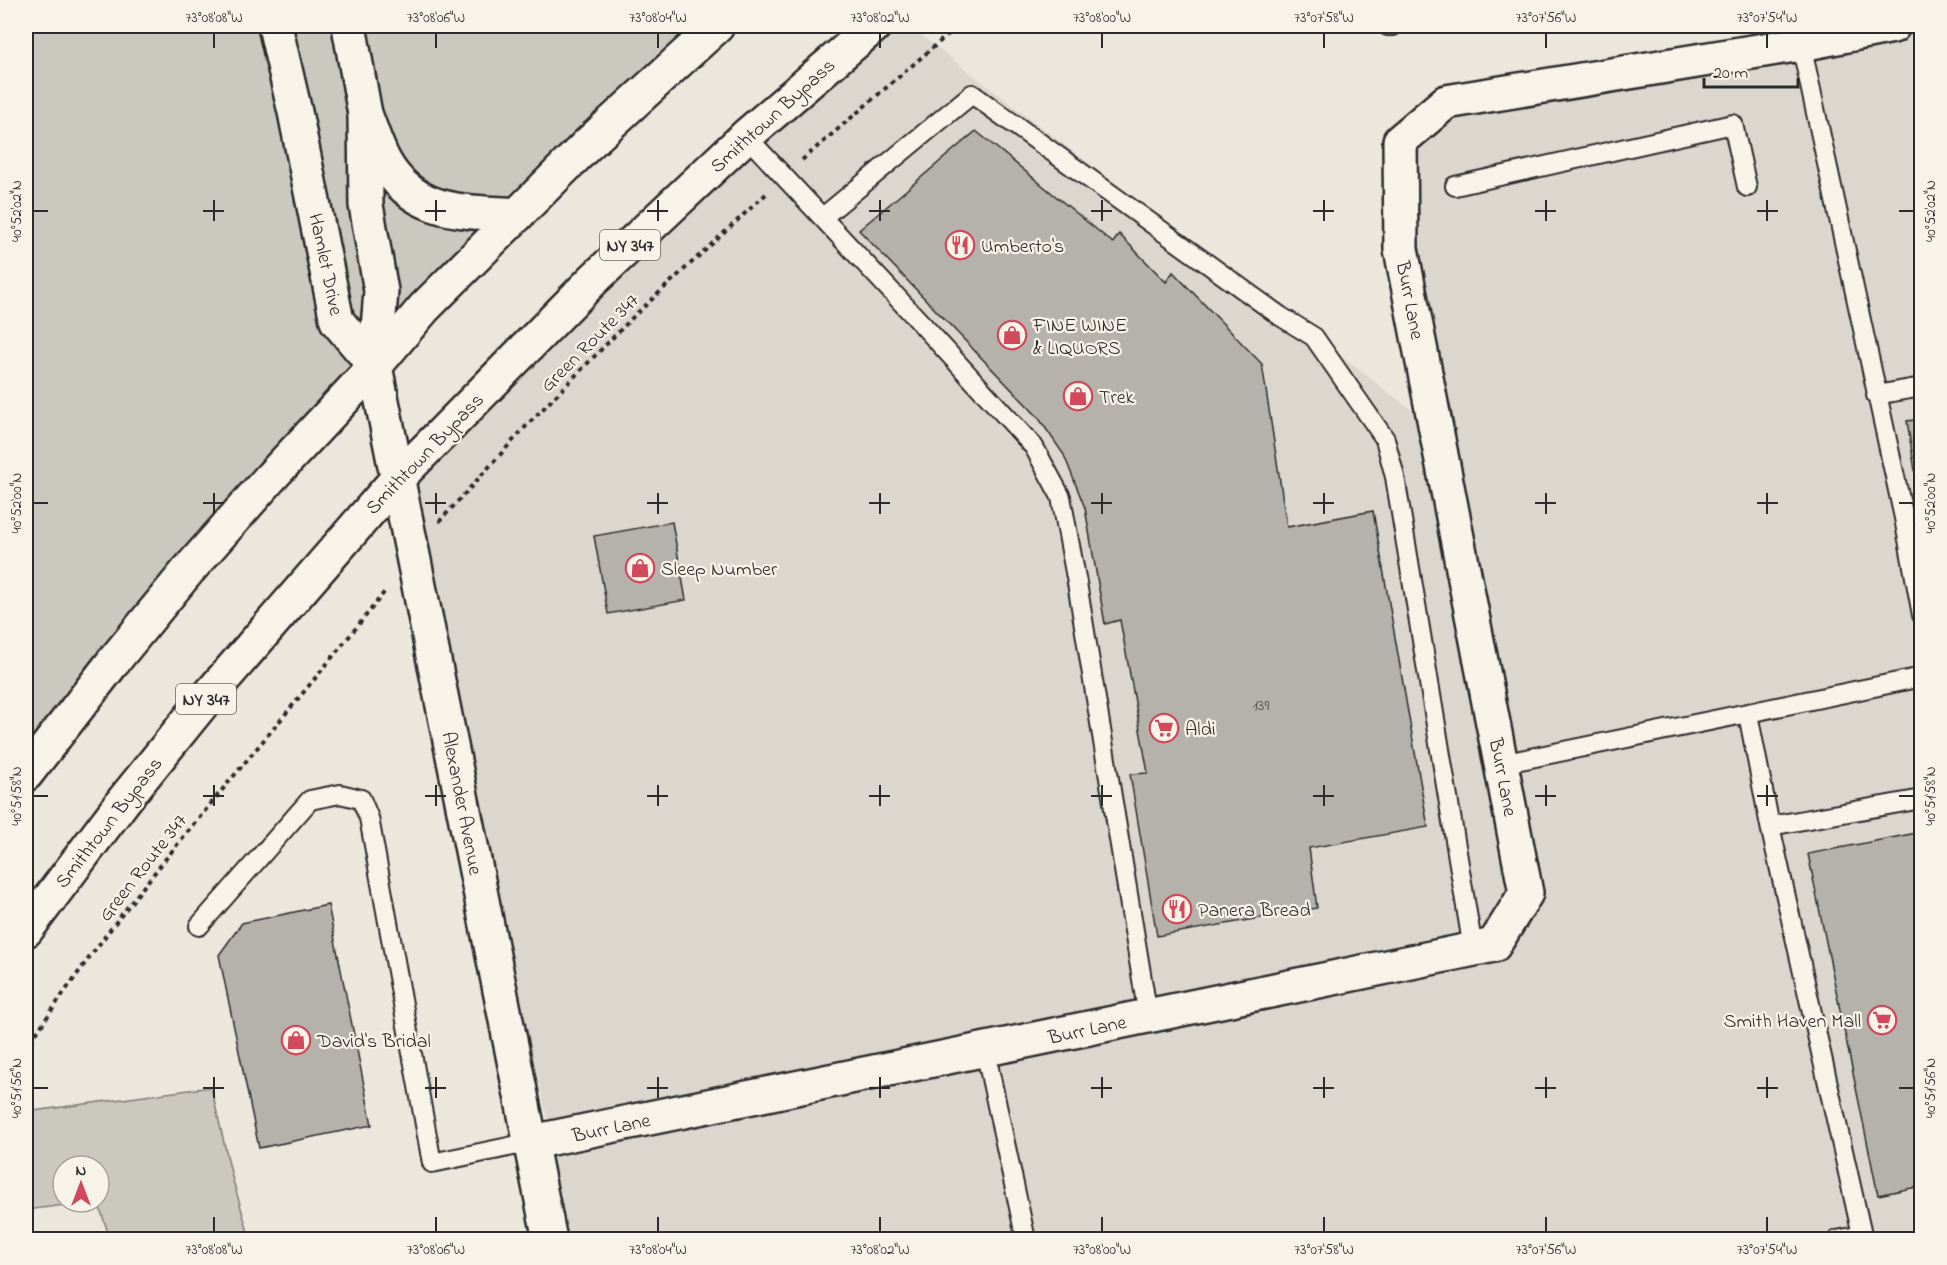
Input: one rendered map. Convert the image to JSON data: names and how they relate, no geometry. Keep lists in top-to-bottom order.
{
  "streets": {
    "main road": [
      "Smithtown Bypass",
      "NY 347",
      "Hamlet Drive",
      "Burr Lane",
      "Alexander Avenue"
    ],
    "path": ["Green Route 347"]
  },
  "crossings": [
    ["Smithtown Bypass", "Alexander Avenue"],
    ["Hamlet Drive", "Alexander Avenue"],
    ["Burr Lane", "Alexander Avenue"]
  ],
  "places": {
    "restaurant": ["Umberto's", "Panera Bread"],
    "shop": [
      "FINE WINE & LIQUORS",
      "Trek",
      "Sleep Number",
      "David's Bridal"
    ],
    "supermarket": ["Aldi", "Smith Haven Mall"]
  },
  "house_numbers": ["139"],
  "scale_bar": "20 m",
  "north": "top",
  "coordinates": [
    "73°08'08\"W",
    "73°08'06\"W",
    "73°08'04\"W",
    "73°08'02\"W",
    "73°08'00\"W",
    "73°07'58\"W",
    "73°07'56\"W",
    "73°07'54\"W",
    "40°52'02\"N",
    "40°52'00\"N",
    "40°51'58\"N",
    "40°51'56\"N"
  ]
}
